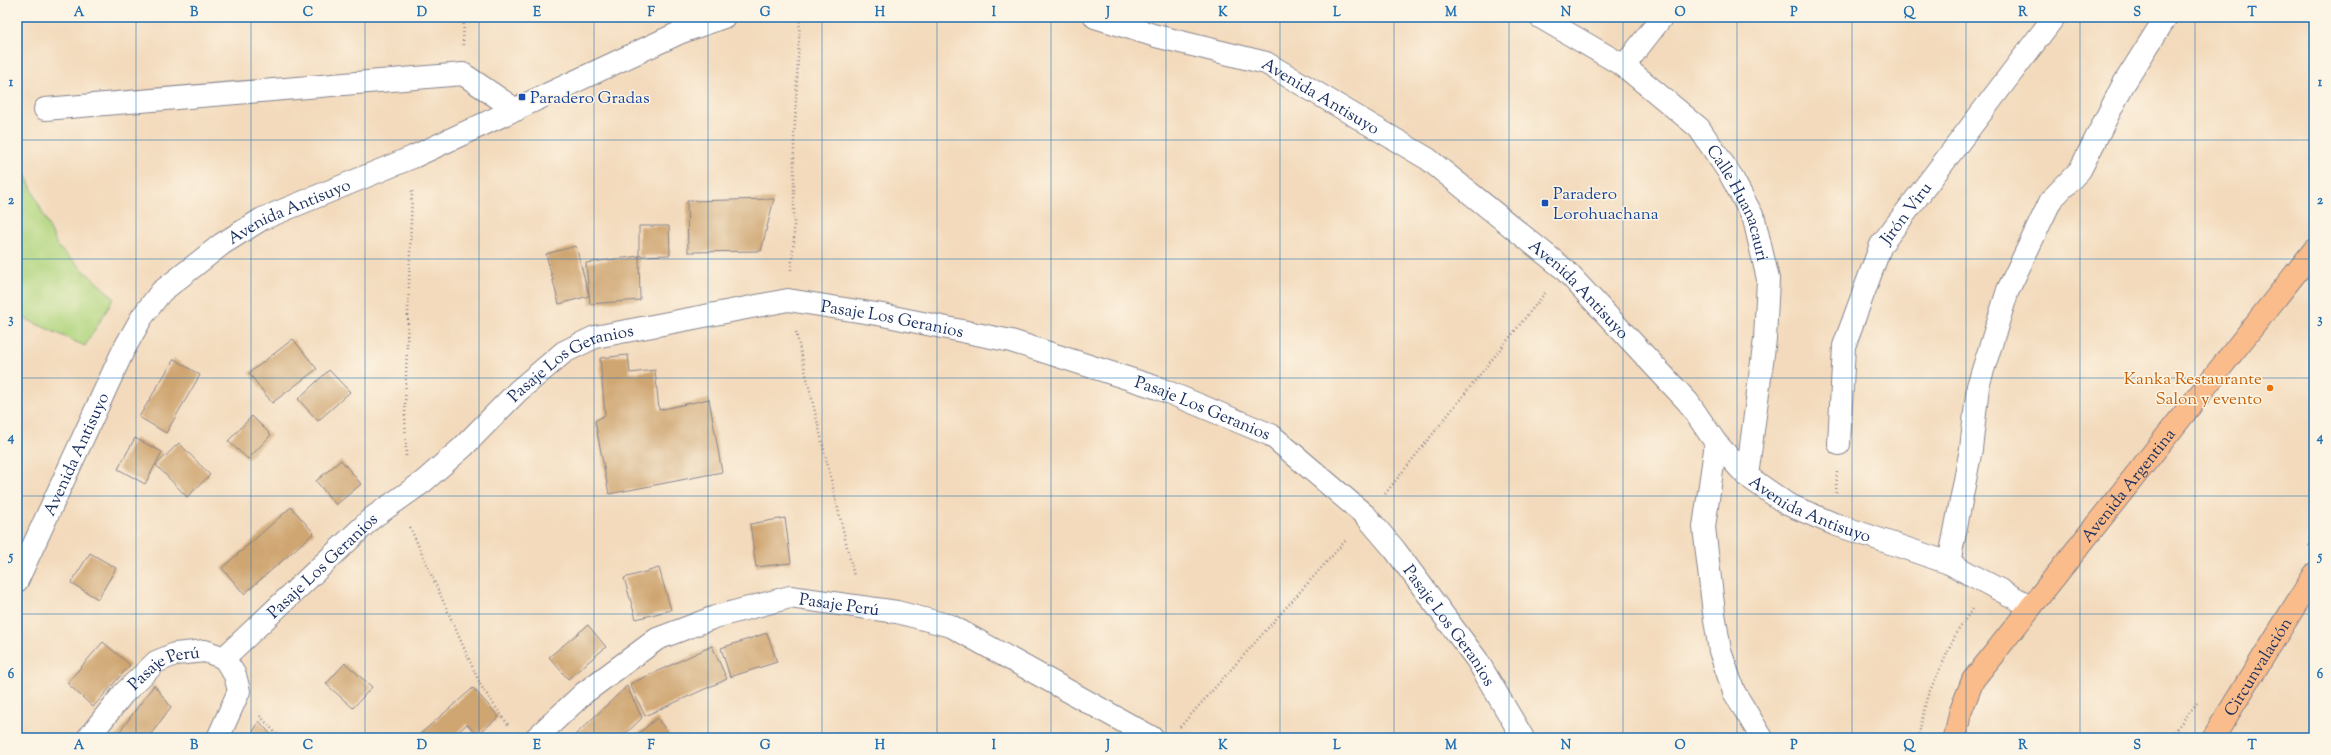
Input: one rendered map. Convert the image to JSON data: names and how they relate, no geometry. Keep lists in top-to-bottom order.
{
  "streets": {
    "highway": ["Avenida Argentina", "Circunvalación"],
    "street": [
      "Avenida Antisuyo",
      "Calle Huanacauri",
      "Jirón Viru",
      "Pasaje Los Geranios",
      "Pasaje Perú"
    ]
  },
  "crossings": [
    ["Avenida Antisuyo", "Calle Huanacauri"],
    ["Avenida Antisuyo", "Avenida Argentina"],
    ["Pasaje Los Geranios", "Pasaje Perú"]
  ],
  "places": {
    "transit": ["Paradero Gradas", "Paradero Lorohuachana"],
    "other": ["Kanka Restaurante Salon y evento"]
  },
  "grid": {
    "columns": [
      "A",
      "B",
      "C",
      "D",
      "E",
      "F",
      "G",
      "H",
      "I",
      "J",
      "K",
      "L",
      "M",
      "N",
      "O",
      "P",
      "Q",
      "R",
      "S",
      "T"
    ],
    "rows": [
      "1",
      "2",
      "3",
      "4",
      "5",
      "6"
    ]
  }
}
